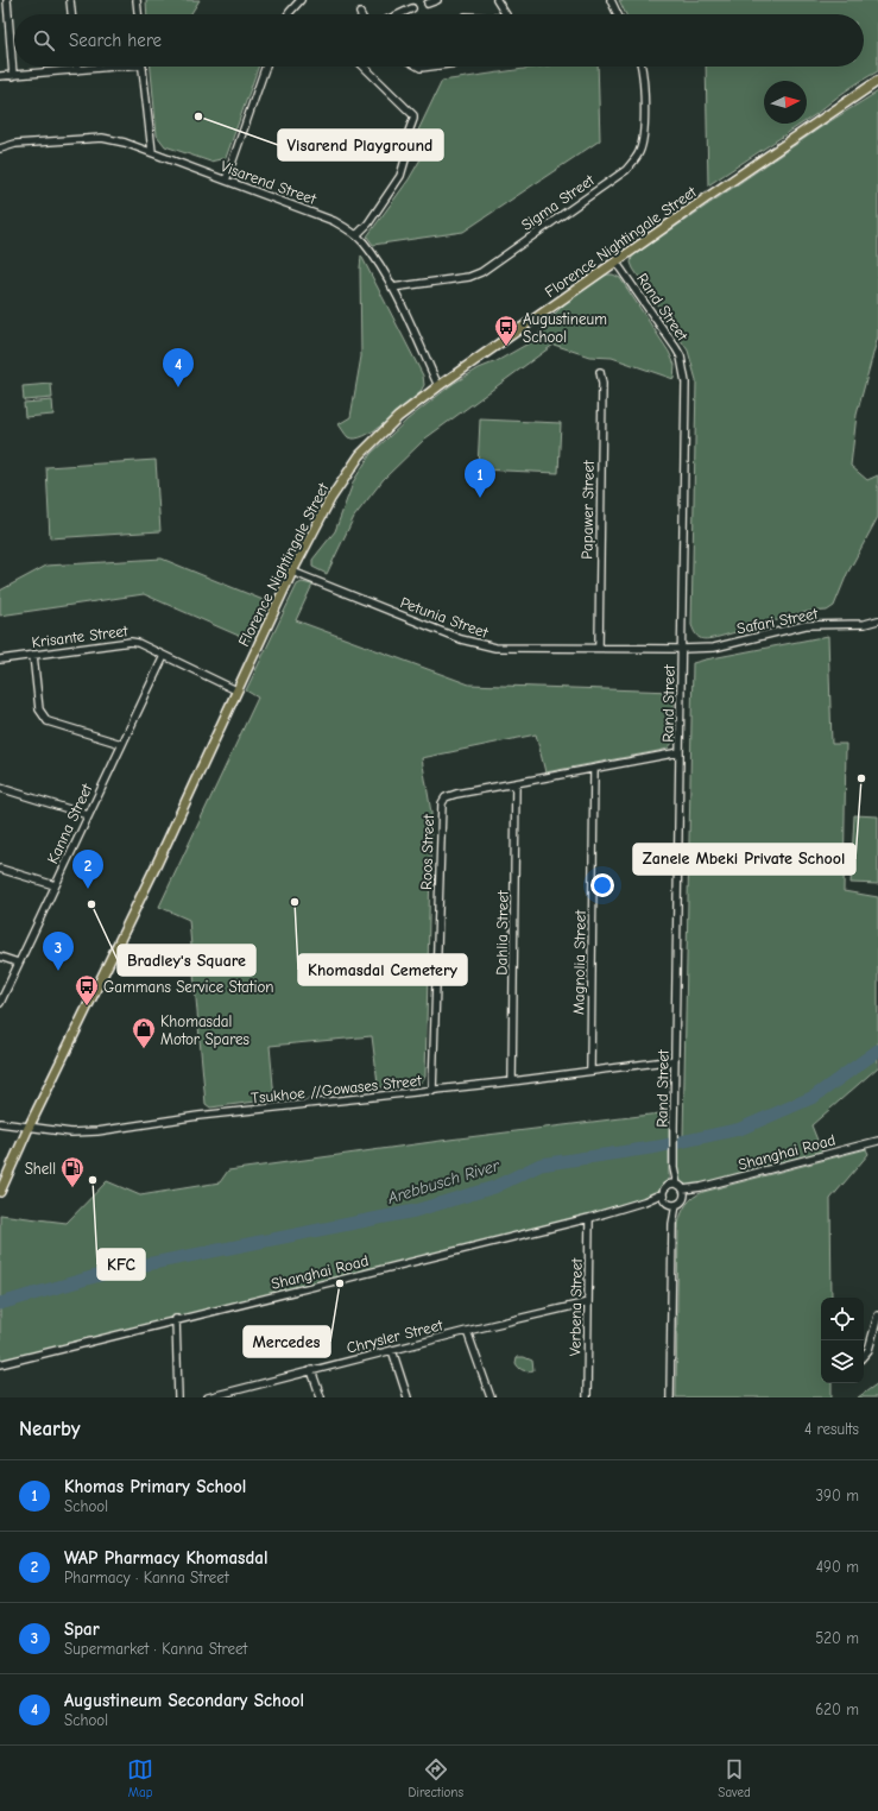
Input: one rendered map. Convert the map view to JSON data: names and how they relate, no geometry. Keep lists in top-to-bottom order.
{
  "streets": {
    "main road": ["Florence Nightingale Street"],
    "street": [
      "Visarend Street",
      "Sigma Street",
      "Rand Street",
      "Papawer Street",
      "Petunia Street",
      "Safari Street",
      "Krisante Street",
      "Kanna Street",
      "Roos Street",
      "Dahlia Street",
      "Magnolia Street",
      "Tsukhoe //Gowases Street",
      "Shanghai Road",
      "Verbena Street",
      "Chrysler Street"
    ]
  },
  "crossings": [
    ["Visarend Street", "Sigma Street"],
    ["Visarend Street", "Florence Nightingale Street"],
    ["Florence Nightingale Street", "Rand Street"],
    ["Florence Nightingale Street", "Petunia Street"],
    ["Florence Nightingale Street", "Krisante Street"],
    ["Florence Nightingale Street", "Tsukhoe //Gowases Street"],
    ["Rand Street", "Petunia Street"],
    ["Rand Street", "Safari Street"],
    ["Rand Street", "Roos Street"],
    ["Rand Street", "Tsukhoe //Gowases Street"],
    ["Rand Street", "Shanghai Road"],
    ["Papawer Street", "Petunia Street"],
    ["Petunia Street", "Safari Street"],
    ["Krisante Street", "Kanna Street"],
    ["Roos Street", "Dahlia Street"],
    ["Roos Street", "Magnolia Street"],
    ["Roos Street", "Tsukhoe //Gowases Street"],
    ["Dahlia Street", "Tsukhoe //Gowases Street"],
    ["Magnolia Street", "Tsukhoe //Gowases Street"],
    ["Shanghai Road", "Verbena Street"],
    ["Verbena Street", "Chrysler Street"]
  ],
  "water": ["Arebbusch River"],
  "places": {
    "other": [
      "Visarend Playground",
      "Zanele Mbeki Private School",
      "Khomasdal Cemetery",
      "Bradley's Square",
      "KFC",
      "Mercedes"
    ],
    "bus stop": ["Augustineum School", "Gammans Service Station"],
    "shop": ["Khomasdal Motor Spares"],
    "fuel station": ["Shell"]
  },
  "north": "right",
  "page": {
    "search": "Search here",
    "pins": [
      "4",
      "1",
      "2",
      "3"
    ],
    "heading": ["Nearby", "4 results"],
    "list": [
      {
        "mark": "1",
        "name": "Khomas Primary School",
        "note": "School",
        "value": "390 m"
      },
      {
        "mark": "2",
        "name": "WAP Pharmacy Khomasdal",
        "note": "Pharmacy · Kanna Street",
        "value": "490 m"
      },
      {
        "mark": "3",
        "name": "Spar",
        "note": "Supermarket · Kanna Street",
        "value": "520 m"
      },
      {
        "mark": "4",
        "name": "Augustineum Secondary School",
        "note": "School",
        "value": "620 m"
      }
    ],
    "nav": ["Map", "Directions", "Saved"]
  }
}
